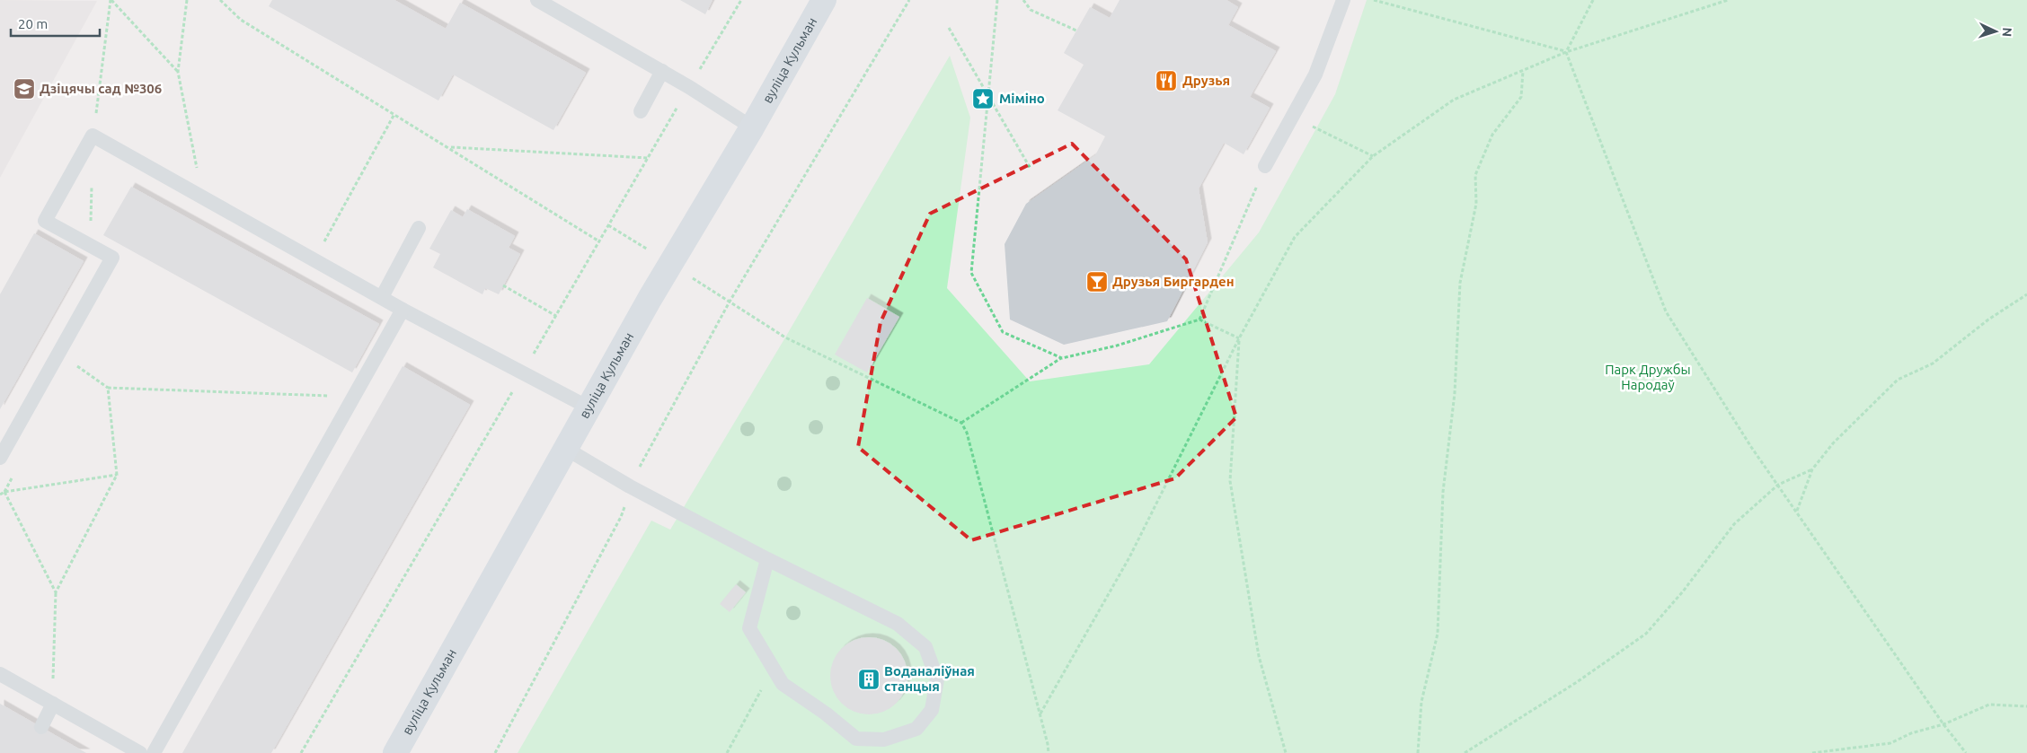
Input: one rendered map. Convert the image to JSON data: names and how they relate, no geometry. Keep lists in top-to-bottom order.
{
  "streets": {
    "main road": ["вуліца Кульман"]
  },
  "parks": ["Парк Дружбы Народаў"],
  "places": {
    "restaurant": ["Друзья"],
    "school or university": ["Дзіцячы сад №306"],
    "place": ["Міміно"],
    "bar": ["Друзья Биргарден"],
    "building": ["Воданаліўная станцыя"]
  },
  "scale_bar": "20 m",
  "north": "right"
}
